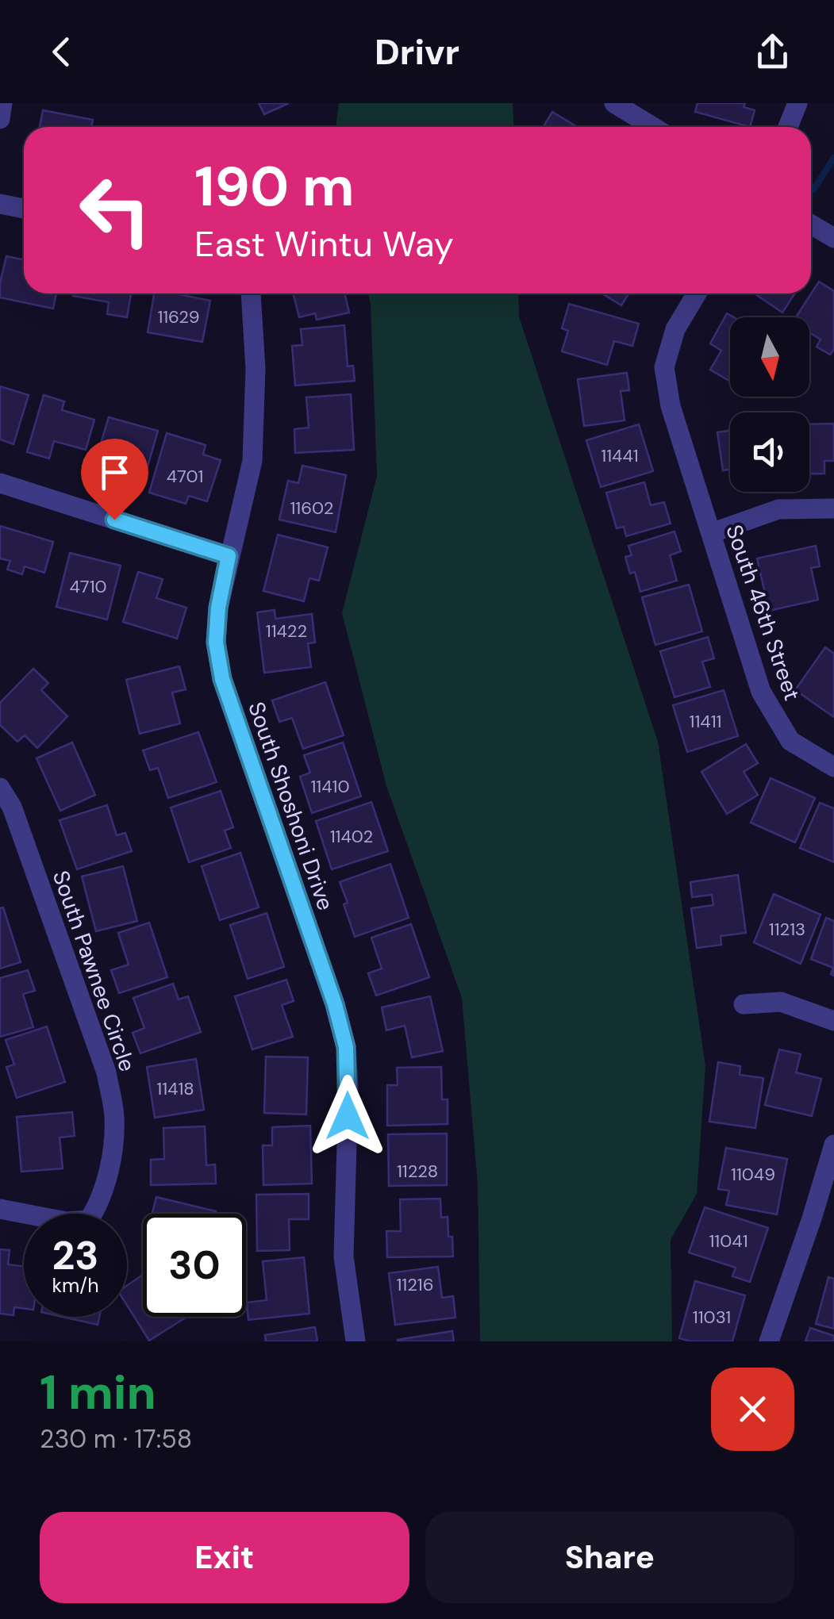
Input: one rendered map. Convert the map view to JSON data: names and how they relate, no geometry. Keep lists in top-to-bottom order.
{
  "streets": {
    "street": ["South 46th Street", "South Shoshoni Drive", "South Pawnee Circle"]
  },
  "house_numbers": [
    "11629",
    "11441",
    "4701",
    "11602",
    "4710",
    "11422",
    "11411",
    "11410",
    "11402",
    "11213",
    "11418",
    "11228",
    "11049",
    "11041",
    "11216",
    "11031"
  ],
  "north": "bottom",
  "page": {
    "header": "Drivr",
    "turn": ["190 m", "East Wintu Way"],
    "speed": "23 km/h",
    "limit": "30",
    "heading": ["1 min", "230 m · 17:58"],
    "buttons": ["Exit", "Share"]
  }
}
